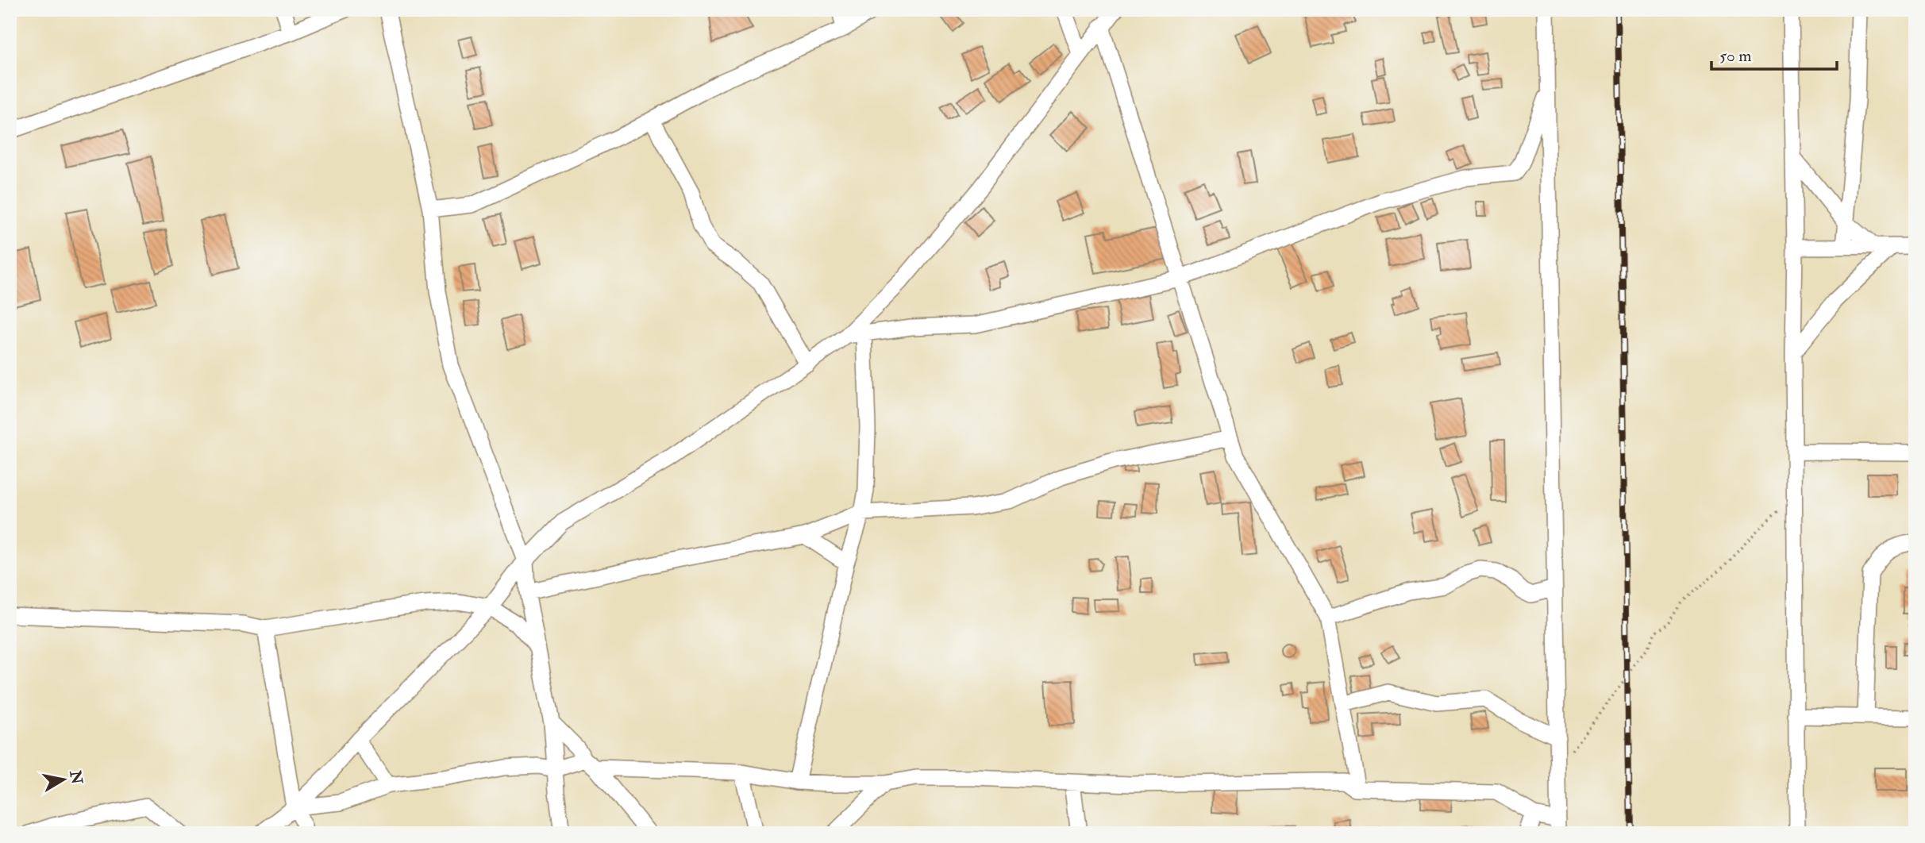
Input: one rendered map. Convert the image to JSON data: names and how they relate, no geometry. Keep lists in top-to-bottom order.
{
  "scale_bar": "50 m",
  "north": "right"
}
